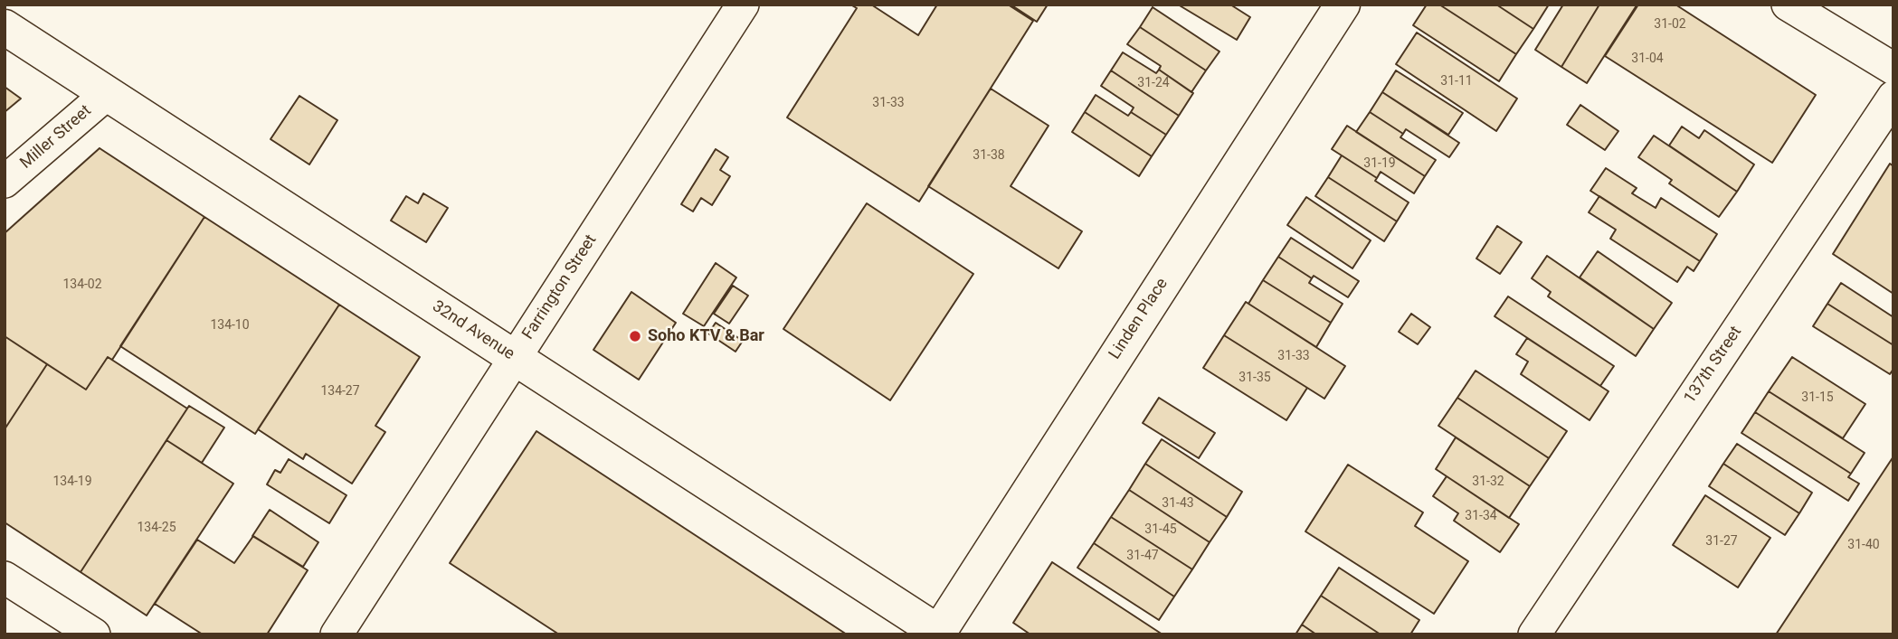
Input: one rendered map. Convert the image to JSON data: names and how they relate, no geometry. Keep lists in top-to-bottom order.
{
  "streets": {
    "street": [
      "Miller Street",
      "Farrington Street",
      "Linden Place",
      "32nd Avenue",
      "137th Street"
    ]
  },
  "crossings": [
    ["Miller Street", "32nd Avenue"],
    ["Farrington Street", "32nd Avenue"],
    ["Linden Place", "32nd Avenue"]
  ],
  "places": ["Soho KTV & Bar"],
  "house_numbers": [
    "31-02",
    "31-04",
    "31-11",
    "31-24",
    "31-33",
    "31-38",
    "31-19",
    "134-02",
    "134-10",
    "31-33",
    "31-35",
    "134-27",
    "31-15",
    "134-19",
    "31-32",
    "31-43",
    "31-34",
    "134-25",
    "31-45",
    "31-27",
    "31-40",
    "31-47"
  ]
}
